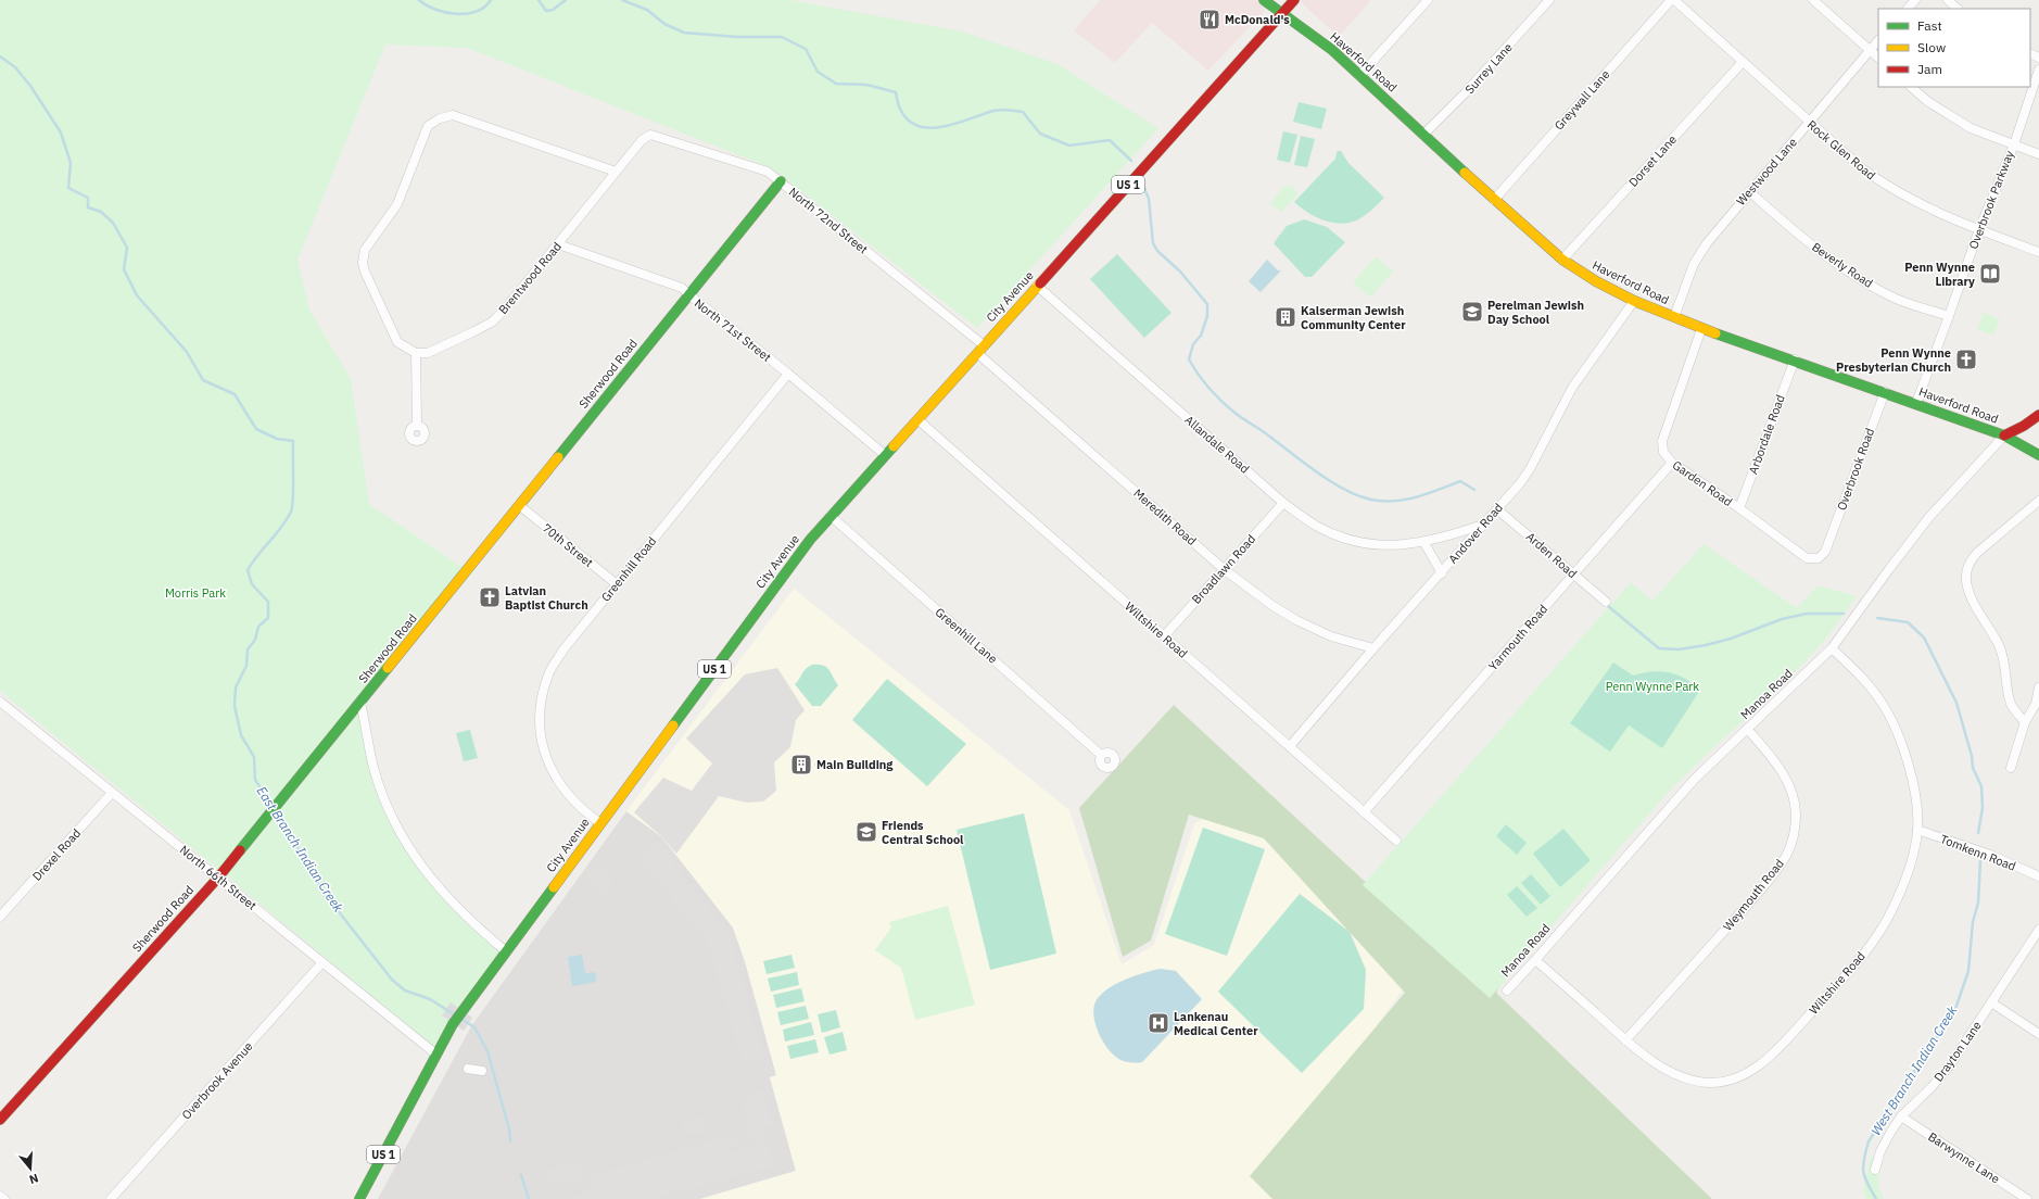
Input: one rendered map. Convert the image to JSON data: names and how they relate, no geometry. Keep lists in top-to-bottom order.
{
  "streets": {
    "main road": [
      "Haverford Road",
      "US 1",
      "City Avenue",
      "Sherwood Road",
      "Manoa Road"
    ],
    "street": [
      "Surrey Lane",
      "Greywall Lane",
      "Rock Glen Road",
      "Dorset Lane",
      "Westwood Lane",
      "Overbrook Parkway",
      "North 72nd Street",
      "Beverly Road",
      "Brentwood Road",
      "North 71st Street",
      "Arbordale Road",
      "Allandale Road",
      "Overbrook Road",
      "Garden Road",
      "Meredith Road",
      "Andover Road",
      "70th Street",
      "Arden Road",
      "Greenhill Road",
      "Broadlawn Road",
      "Wiltshire Road",
      "Greenhill Lane",
      "Yarmouth Road",
      "Tomkenn Road",
      "Drexel Road",
      "North 66th Street",
      "Weymouth Road",
      "Drayton Lane",
      "Overbrook Avenue",
      "Barwynne Lane"
    ]
  },
  "crossings": [
    ["Haverford Road", "Surrey Lane"],
    ["Haverford Road", "Greywall Lane"],
    ["Haverford Road", "Dorset Lane"],
    ["Haverford Road", "Westwood Lane"],
    ["Haverford Road", "Overbrook Parkway"],
    ["Haverford Road", "City Avenue"],
    ["Haverford Road", "Arbordale Road"],
    ["Haverford Road", "Overbrook Road"],
    ["Haverford Road", "Garden Road"],
    ["Haverford Road", "Andover Road"],
    ["Haverford Road", "Manoa Road"],
    ["Greywall Lane", "Rock Glen Road"],
    ["Rock Glen Road", "Dorset Lane"],
    ["Rock Glen Road", "Westwood Lane"],
    ["Rock Glen Road", "Overbrook Parkway"],
    ["Westwood Lane", "Beverly Road"],
    ["Overbrook Parkway", "Beverly Road"],
    ["North 72nd Street", "Brentwood Road"],
    ["North 72nd Street", "City Avenue"],
    ["North 72nd Street", "Sherwood Road"],
    ["North 72nd Street", "Meredith Road"],
    ["Brentwood Road", "North 71st Street"],
    ["City Avenue", "North 71st Street"],
    ["City Avenue", "Allandale Road"],
    ["City Avenue", "Meredith Road"],
    ["City Avenue", "Greenhill Road"],
    ["City Avenue", "Wiltshire Road"],
    ["City Avenue", "Greenhill Lane"],
    ["City Avenue", "North 66th Street"],
    ["North 71st Street", "Sherwood Road"],
    ["North 71st Street", "Greenhill Road"],
    ["Sherwood Road", "70th Street"],
    ["Sherwood Road", "North 66th Street"],
    ["Arbordale Road", "Garden Road"],
    ["Allandale Road", "Andover Road"],
    ["Allandale Road", "Broadlawn Road"],
    ["Overbrook Road", "Garden Road"],
    ["Garden Road", "Yarmouth Road"],
    ["Meredith Road", "Andover Road"],
    ["Meredith Road", "Broadlawn Road"],
    ["Andover Road", "Arden Road"],
    ["Andover Road", "Wiltshire Road"],
    ["70th Street", "Greenhill Road"],
    ["Arden Road", "Yarmouth Road"],
    ["Broadlawn Road", "Wiltshire Road"],
    ["Wiltshire Road", "Yarmouth Road"],
    ["Wiltshire Road", "Manoa Road"],
    ["Wiltshire Road", "Tomkenn Road"],
    ["Wiltshire Road", "Weymouth Road"],
    ["Manoa Road", "Weymouth Road"],
    ["Drexel Road", "North 66th Street"],
    ["North 66th Street", "Overbrook Avenue"],
    ["Drayton Lane", "Barwynne Lane"]
  ],
  "water": ["East Branch Indian Creek", "West Branch Indian Creek"],
  "parks": ["Morris Park", "Penn Wynne Park"],
  "places": {
    "restaurant": ["McDonald's"],
    "library": ["Penn Wynne Library"],
    "school or university": ["Perelman Jewish Day School", "Friends Central School"],
    "building": ["Kalserman Jewish Community Center", "Main Building"],
    "church": ["Penn Wynne Presbyterian Church", "Latvian Baptist Church"],
    "hospital": ["Lankenau Medical Center"]
  },
  "legend": ["Fast", "Slow", "Jam"],
  "north": "bottom"
}
